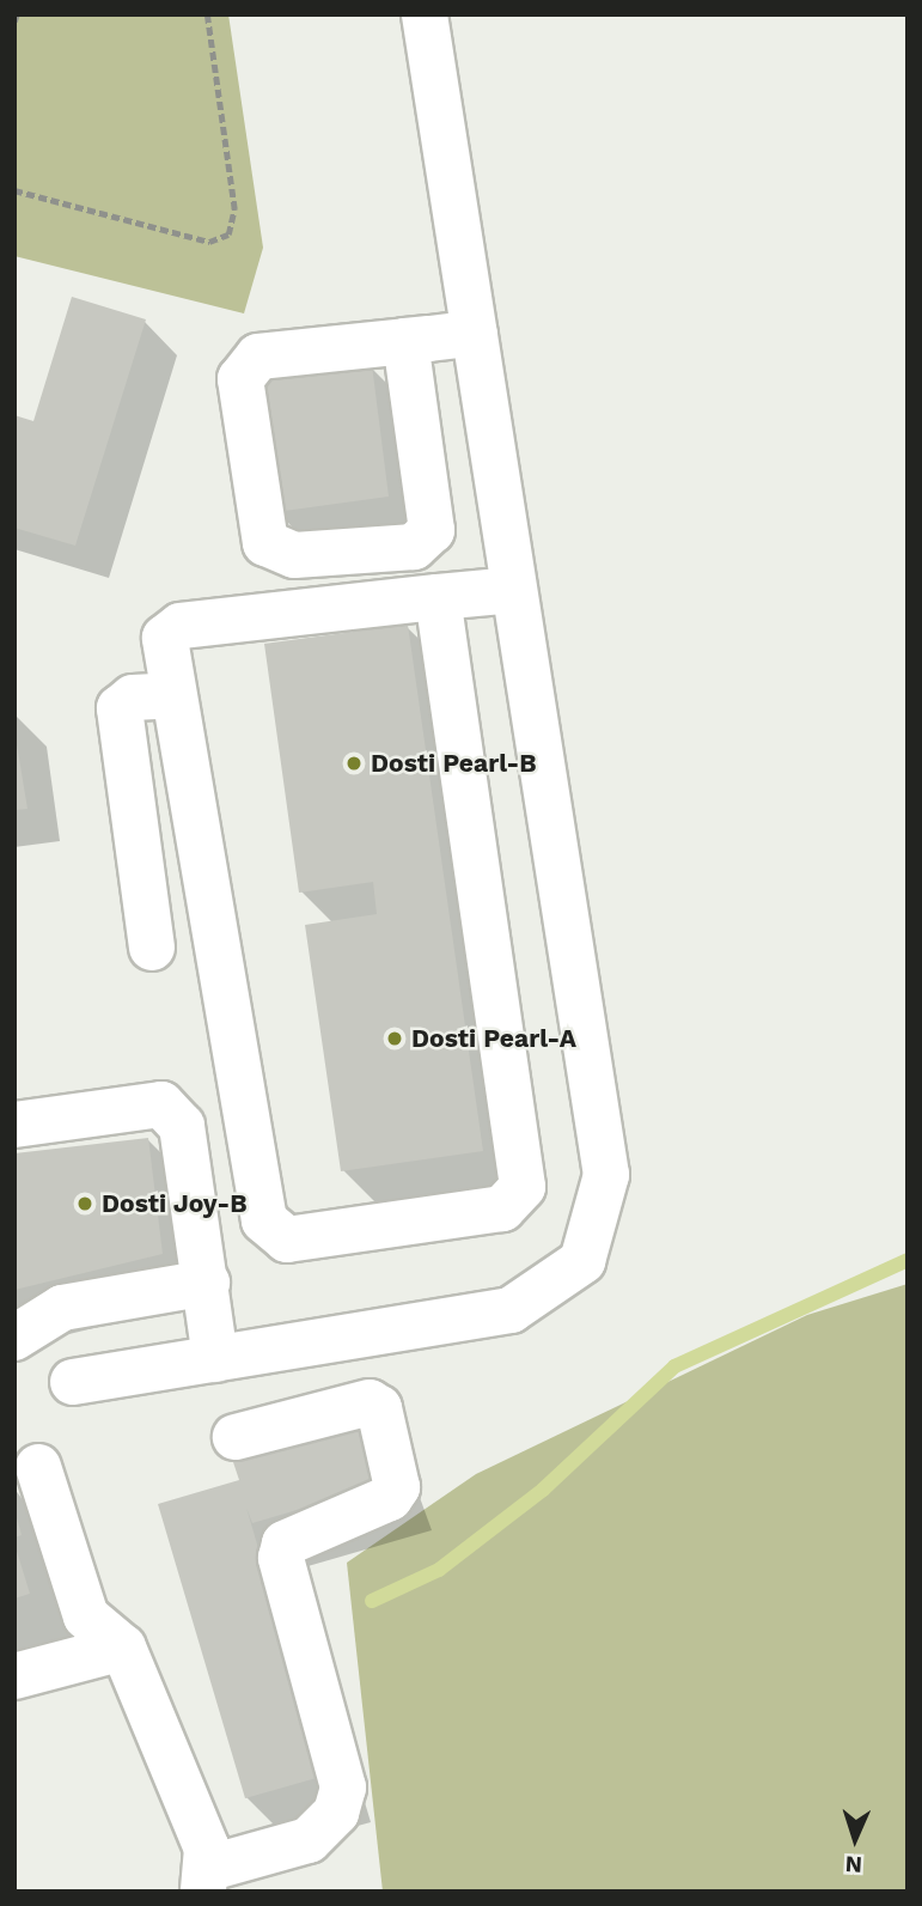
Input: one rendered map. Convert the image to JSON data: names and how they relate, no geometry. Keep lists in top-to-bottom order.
{
  "places": ["Dosti Pearl-B", "Dosti Pearl-A", "Dosti Joy-B"],
  "north": "bottom"
}
